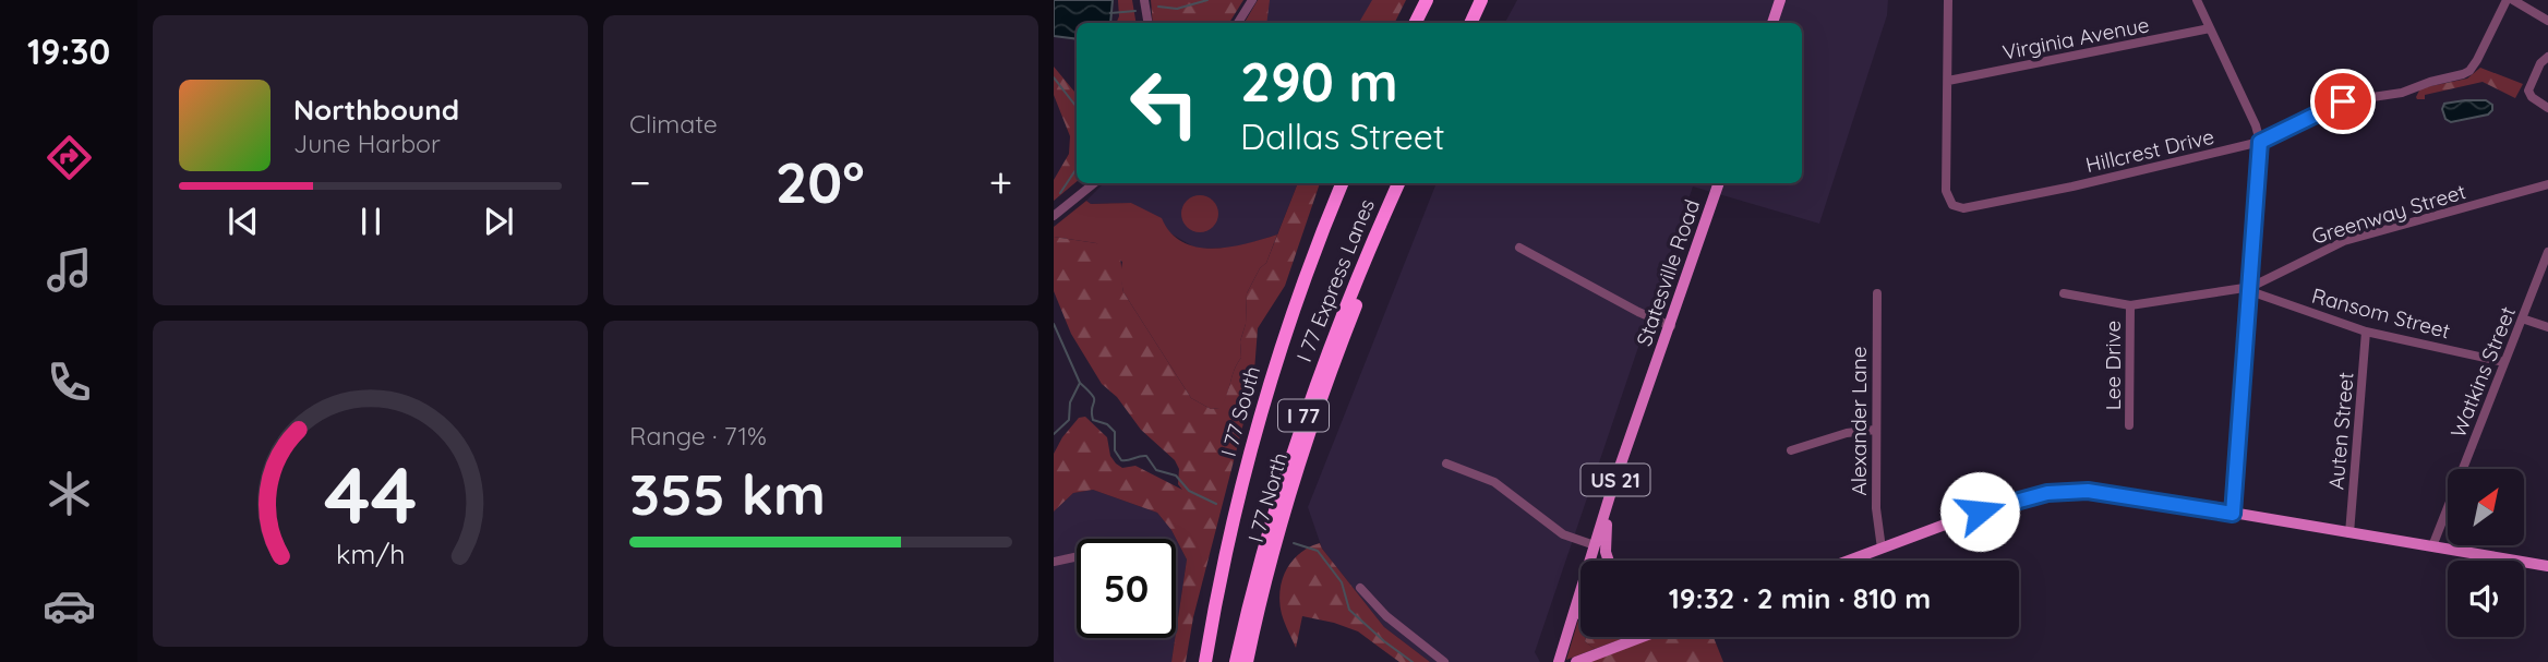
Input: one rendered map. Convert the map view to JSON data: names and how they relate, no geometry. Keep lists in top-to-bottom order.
{
  "streets": {
    "highway": [
      "I 77 Express Lanes",
      "I 77 South",
      "I 77",
      "I 77 North"
    ],
    "main road": ["Statesville Road", "US 21"],
    "street": [
      "Virginia Avenue",
      "Hillcrest Drive",
      "Greenway Street",
      "Ransom Street",
      "Lee Drive",
      "Watkins Street",
      "Alexander Lane",
      "Auten Street"
    ]
  },
  "crossings": [
    ["Virginia Avenue", "Hillcrest Drive"],
    ["Greenway Street", "Ransom Street"],
    ["Greenway Street", "Lee Drive"],
    ["Ransom Street", "Watkins Street"],
    ["Ransom Street", "Auten Street"]
  ],
  "north": "top right",
  "page": {
    "tabs": "19:30",
    "tile": [
      "Climate",
      ["Range · 71%", "355 km"]
    ],
    "turn": ["290 m", "Dallas Street"],
    "song": ["Northbound", "June Harbor"],
    "heat": ["−", "20°", "+"],
    "limit": "50",
    "trip": "19:32 · 2 min · 810 m",
    "gauge": ["44", "km/h"]
  }
}
